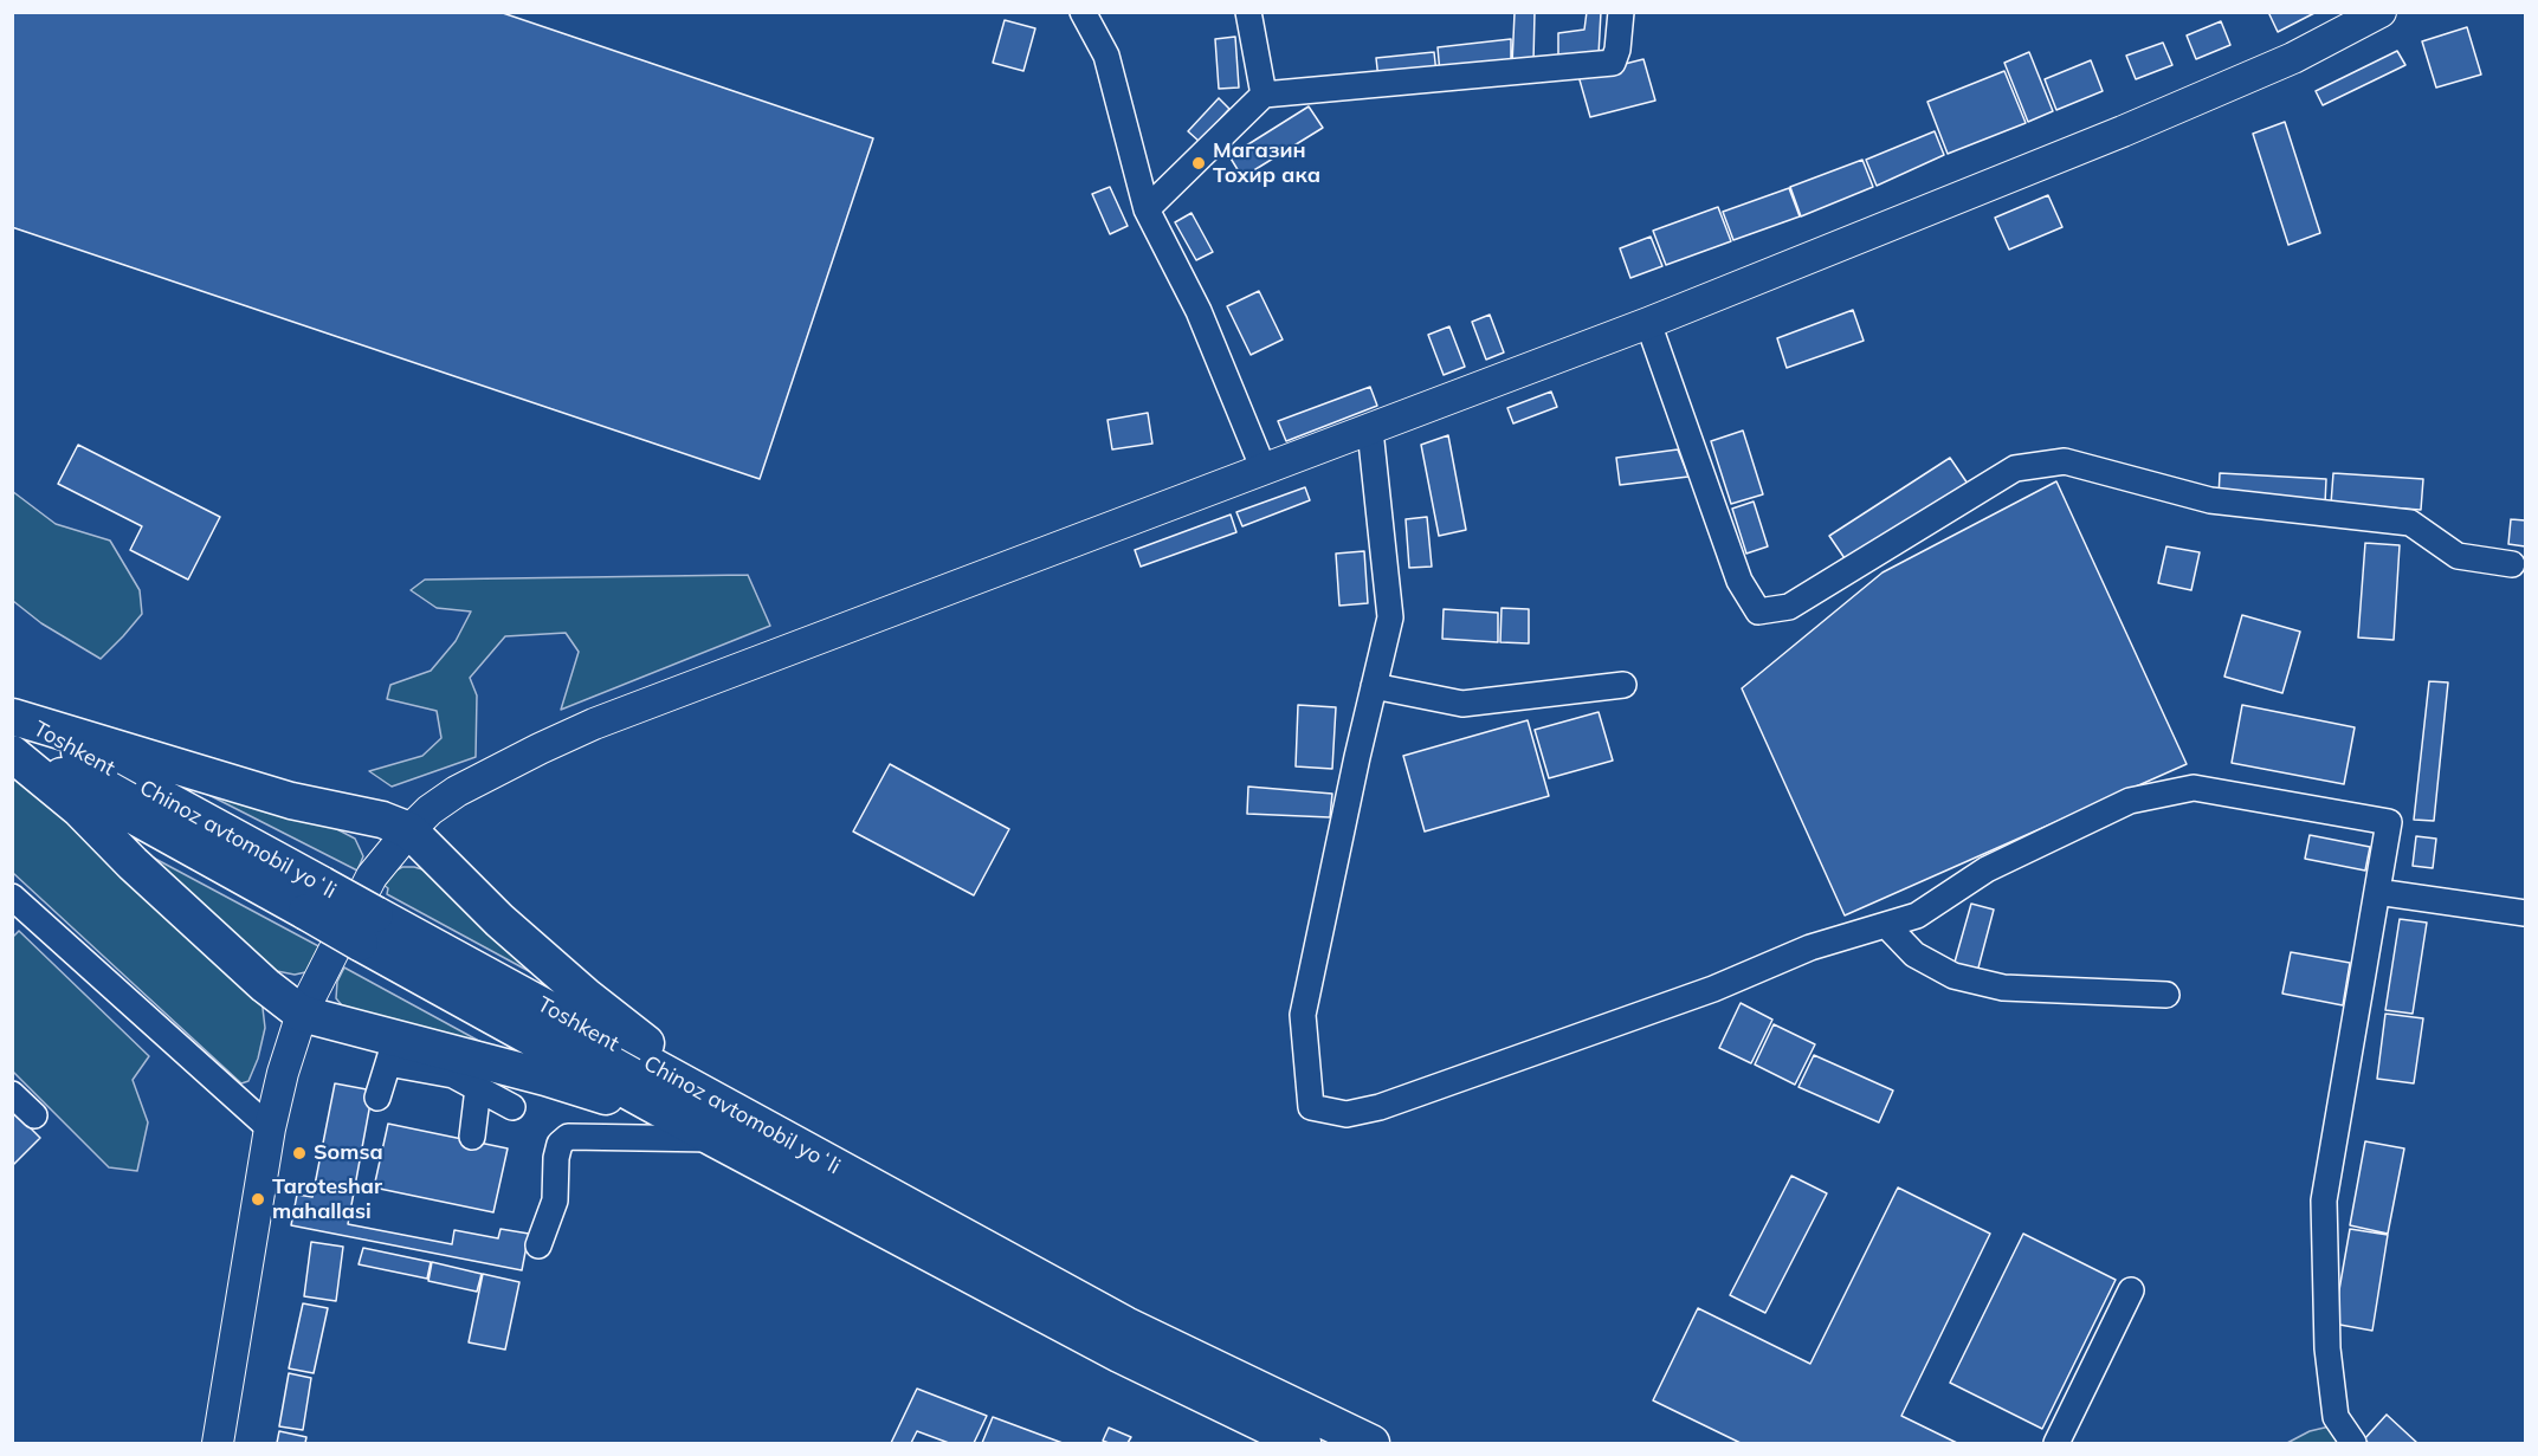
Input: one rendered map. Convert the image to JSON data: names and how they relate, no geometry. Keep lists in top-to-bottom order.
{
  "streets": {
    "highway": ["Toshkent — Chinoz avtomobil yoʻli"]
  },
  "places": ["Магазин Тохир ака", "Somsa", "Taroteshar mahallasi"]
}
